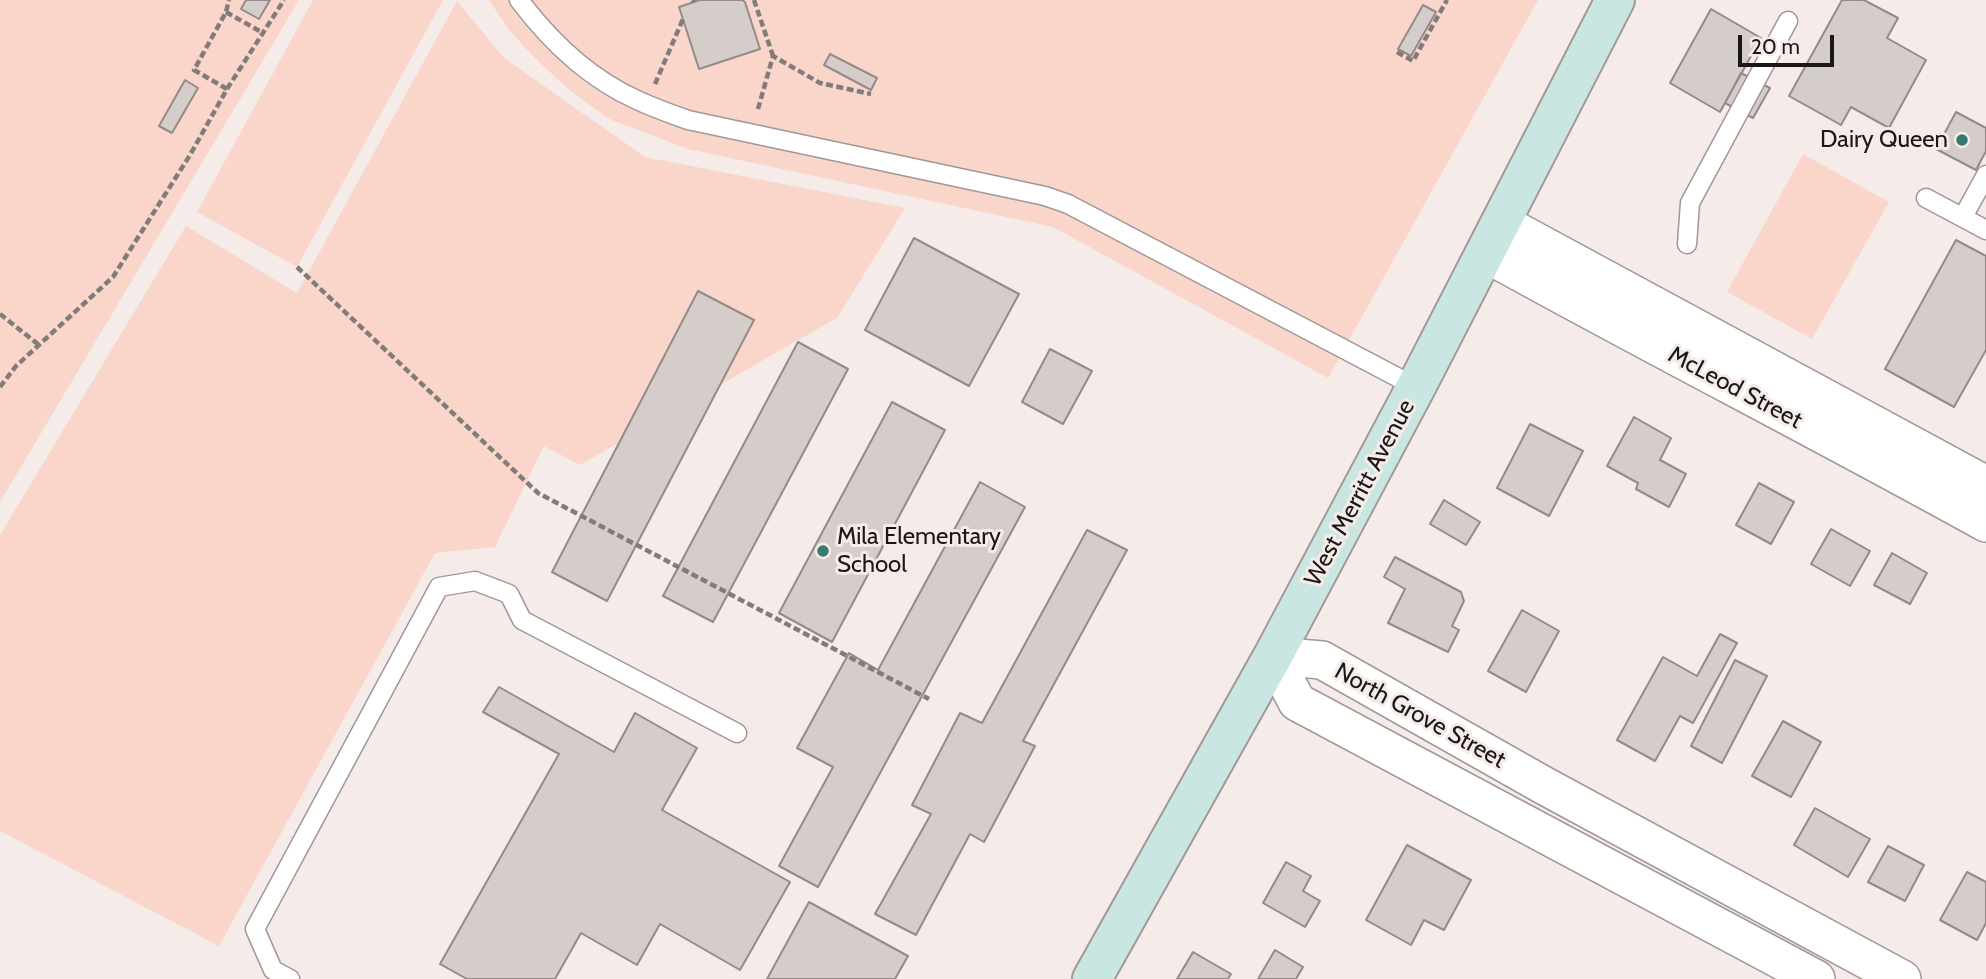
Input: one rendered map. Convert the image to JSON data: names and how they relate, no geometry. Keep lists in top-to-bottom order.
{
  "streets": {
    "street": ["McLeod Street", "West Merritt Avenue", "North Grove Street"]
  },
  "crossings": [
    ["McLeod Street", "West Merritt Avenue"],
    ["West Merritt Avenue", "North Grove Street"]
  ],
  "places": ["Dairy Queen", "Mila Elementary School"],
  "scale_bar": "20 m"
}
